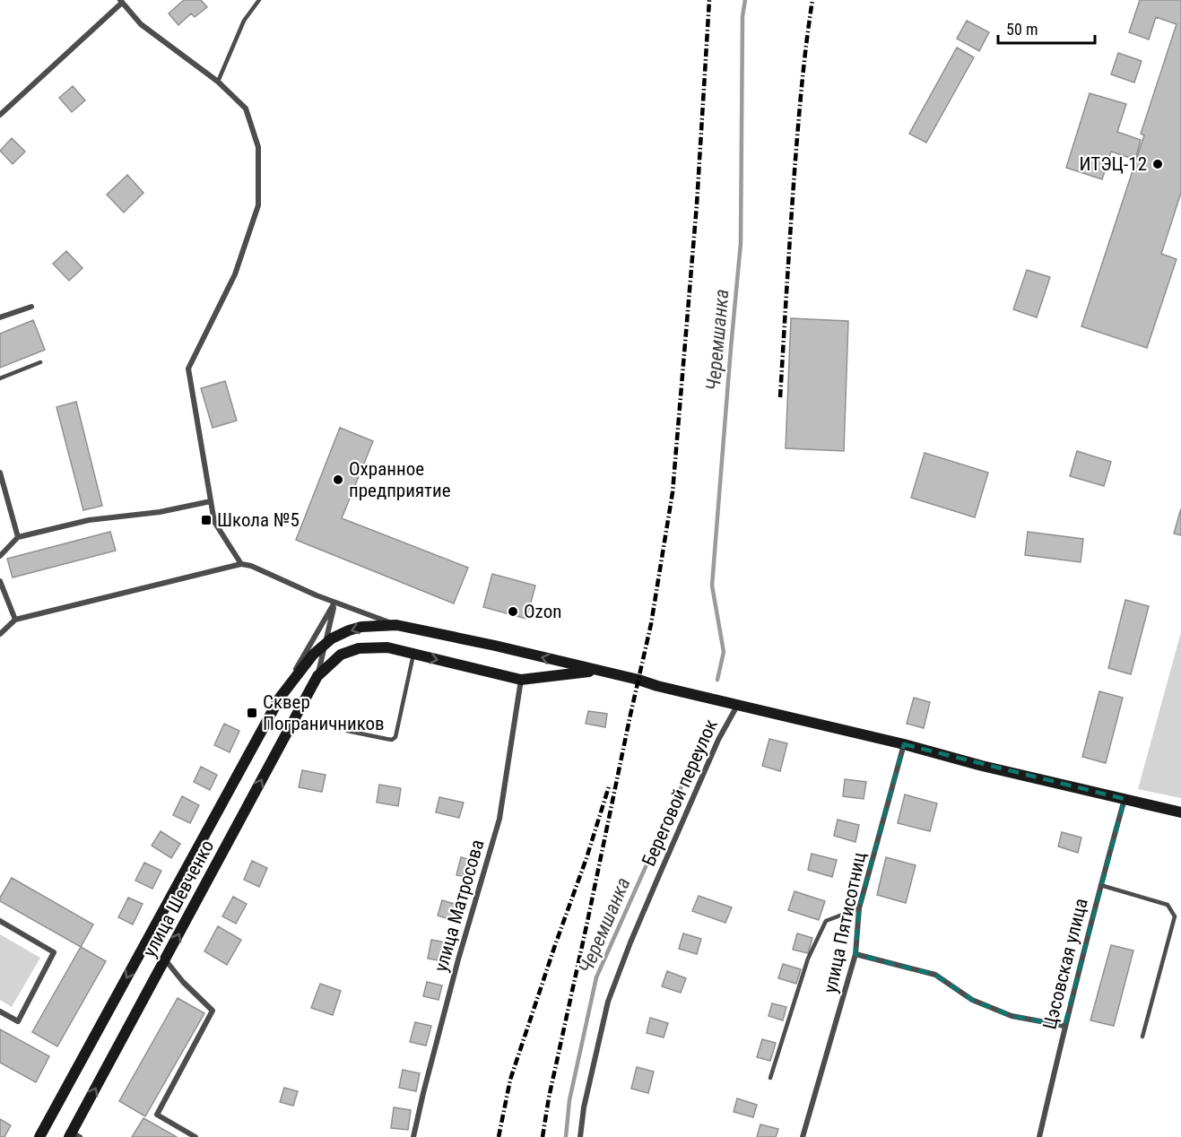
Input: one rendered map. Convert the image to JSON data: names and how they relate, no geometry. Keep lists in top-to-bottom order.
{
  "streets": {
    "main road": ["улица Шевченко"],
    "street": [
      "Береговой переулок",
      "улица Матросова",
      "улица Пятисотниц",
      "Цэсовская улица"
    ]
  },
  "crossings": [
    ["Береговой переулок", "улица Шевченко"],
    ["улица Шевченко", "улица Матросова"],
    ["улица Шевченко", "улица Пятисотниц"],
    ["улица Шевченко", "Цэсовская улица"]
  ],
  "water": ["Черемшанка"],
  "places": {
    "other": ["ИТЭЦ-12", "Охранное предприятие", "Ozon"],
    "transit": ["Школа №5", "Сквер Пограничников"]
  },
  "scale_bar": "50 m"
}
